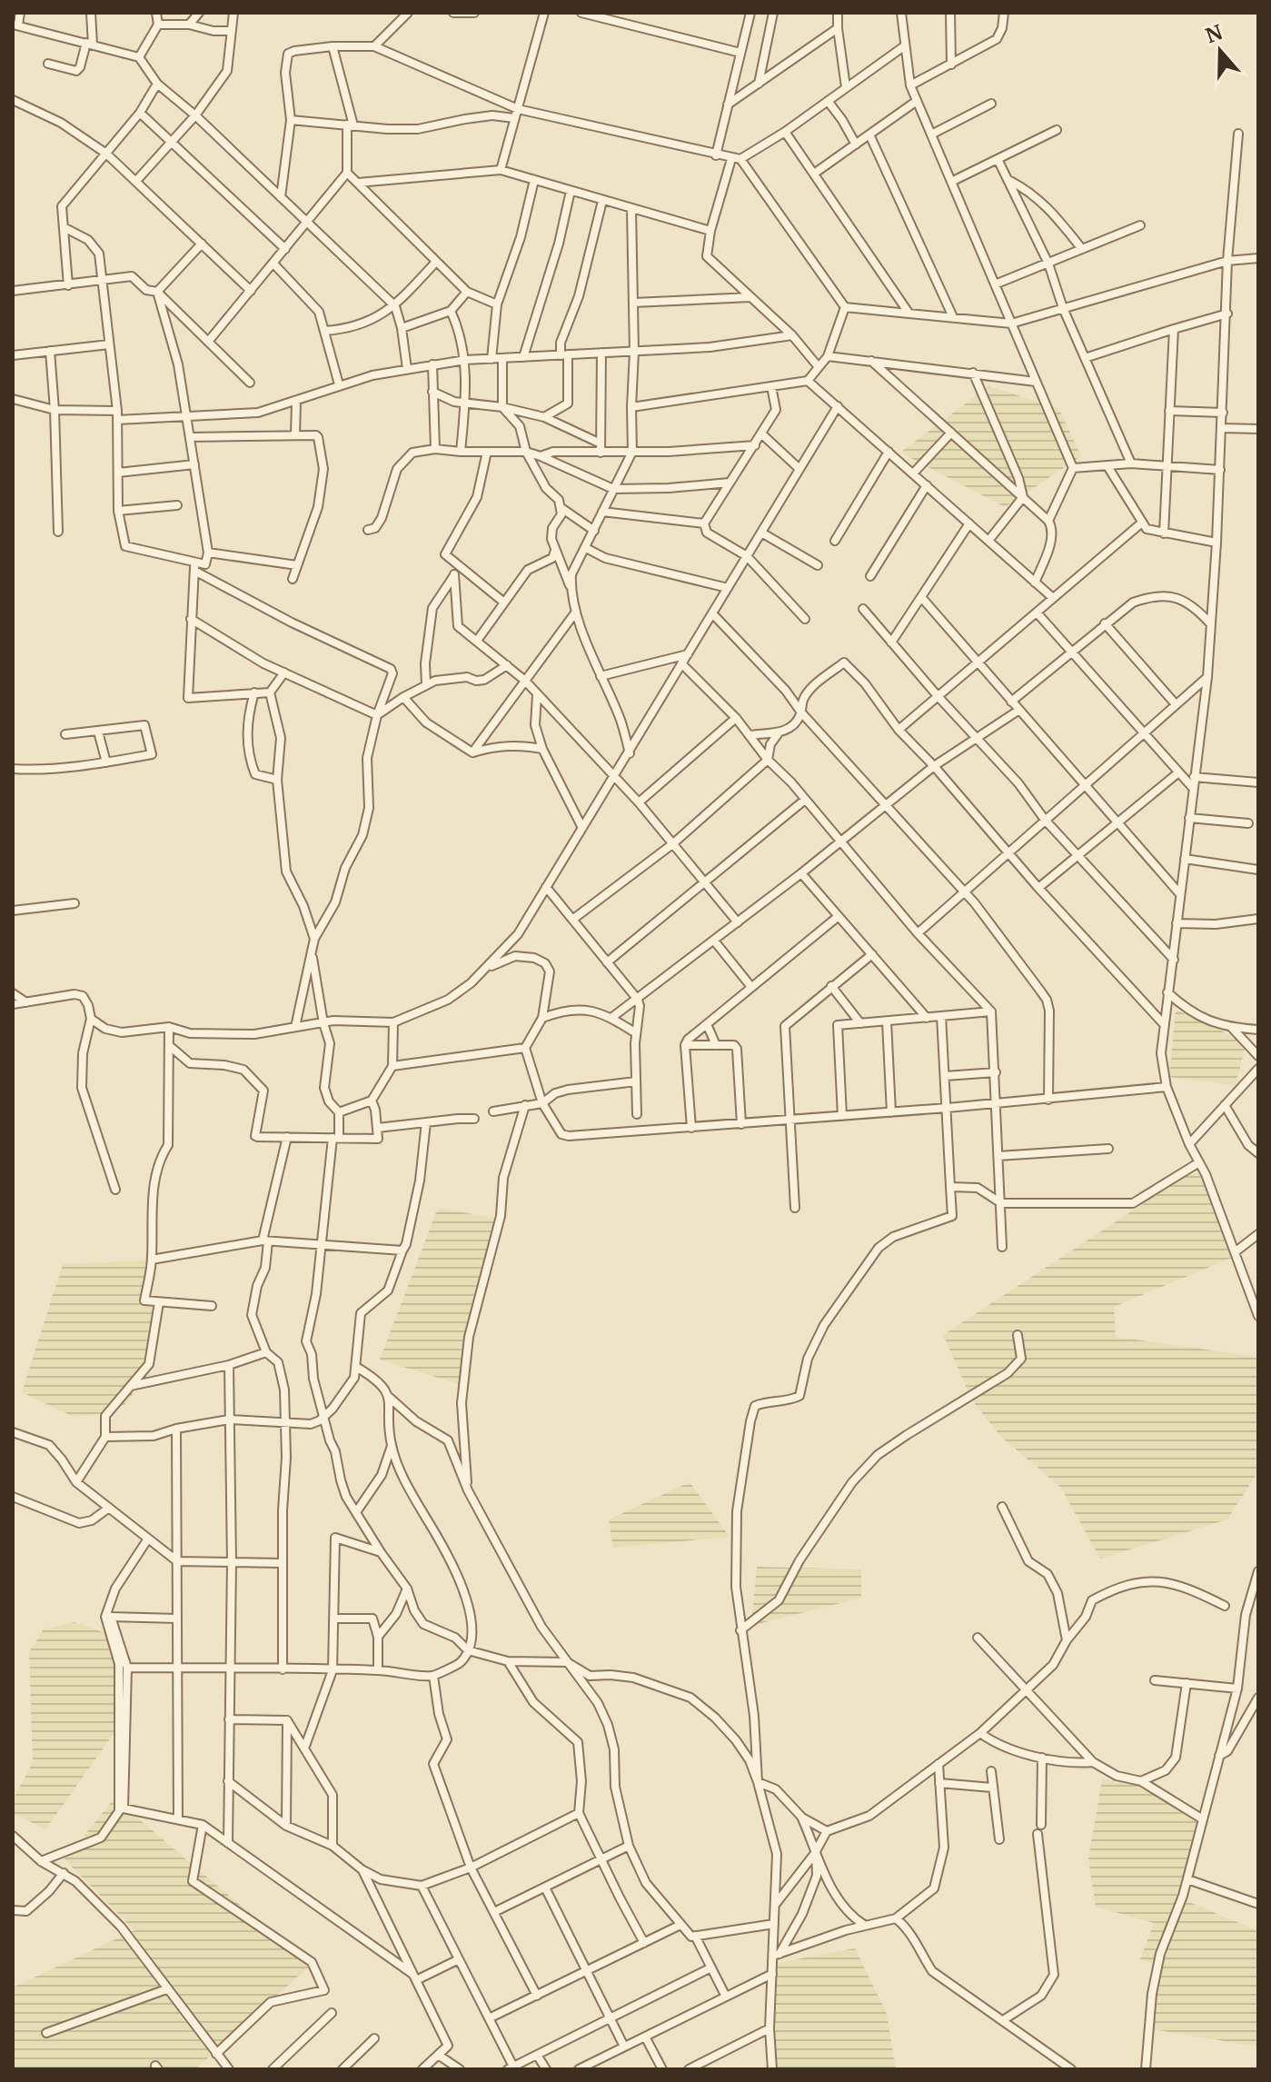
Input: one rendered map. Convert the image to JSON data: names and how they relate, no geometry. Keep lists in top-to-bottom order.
{
  "north": "top"
}
